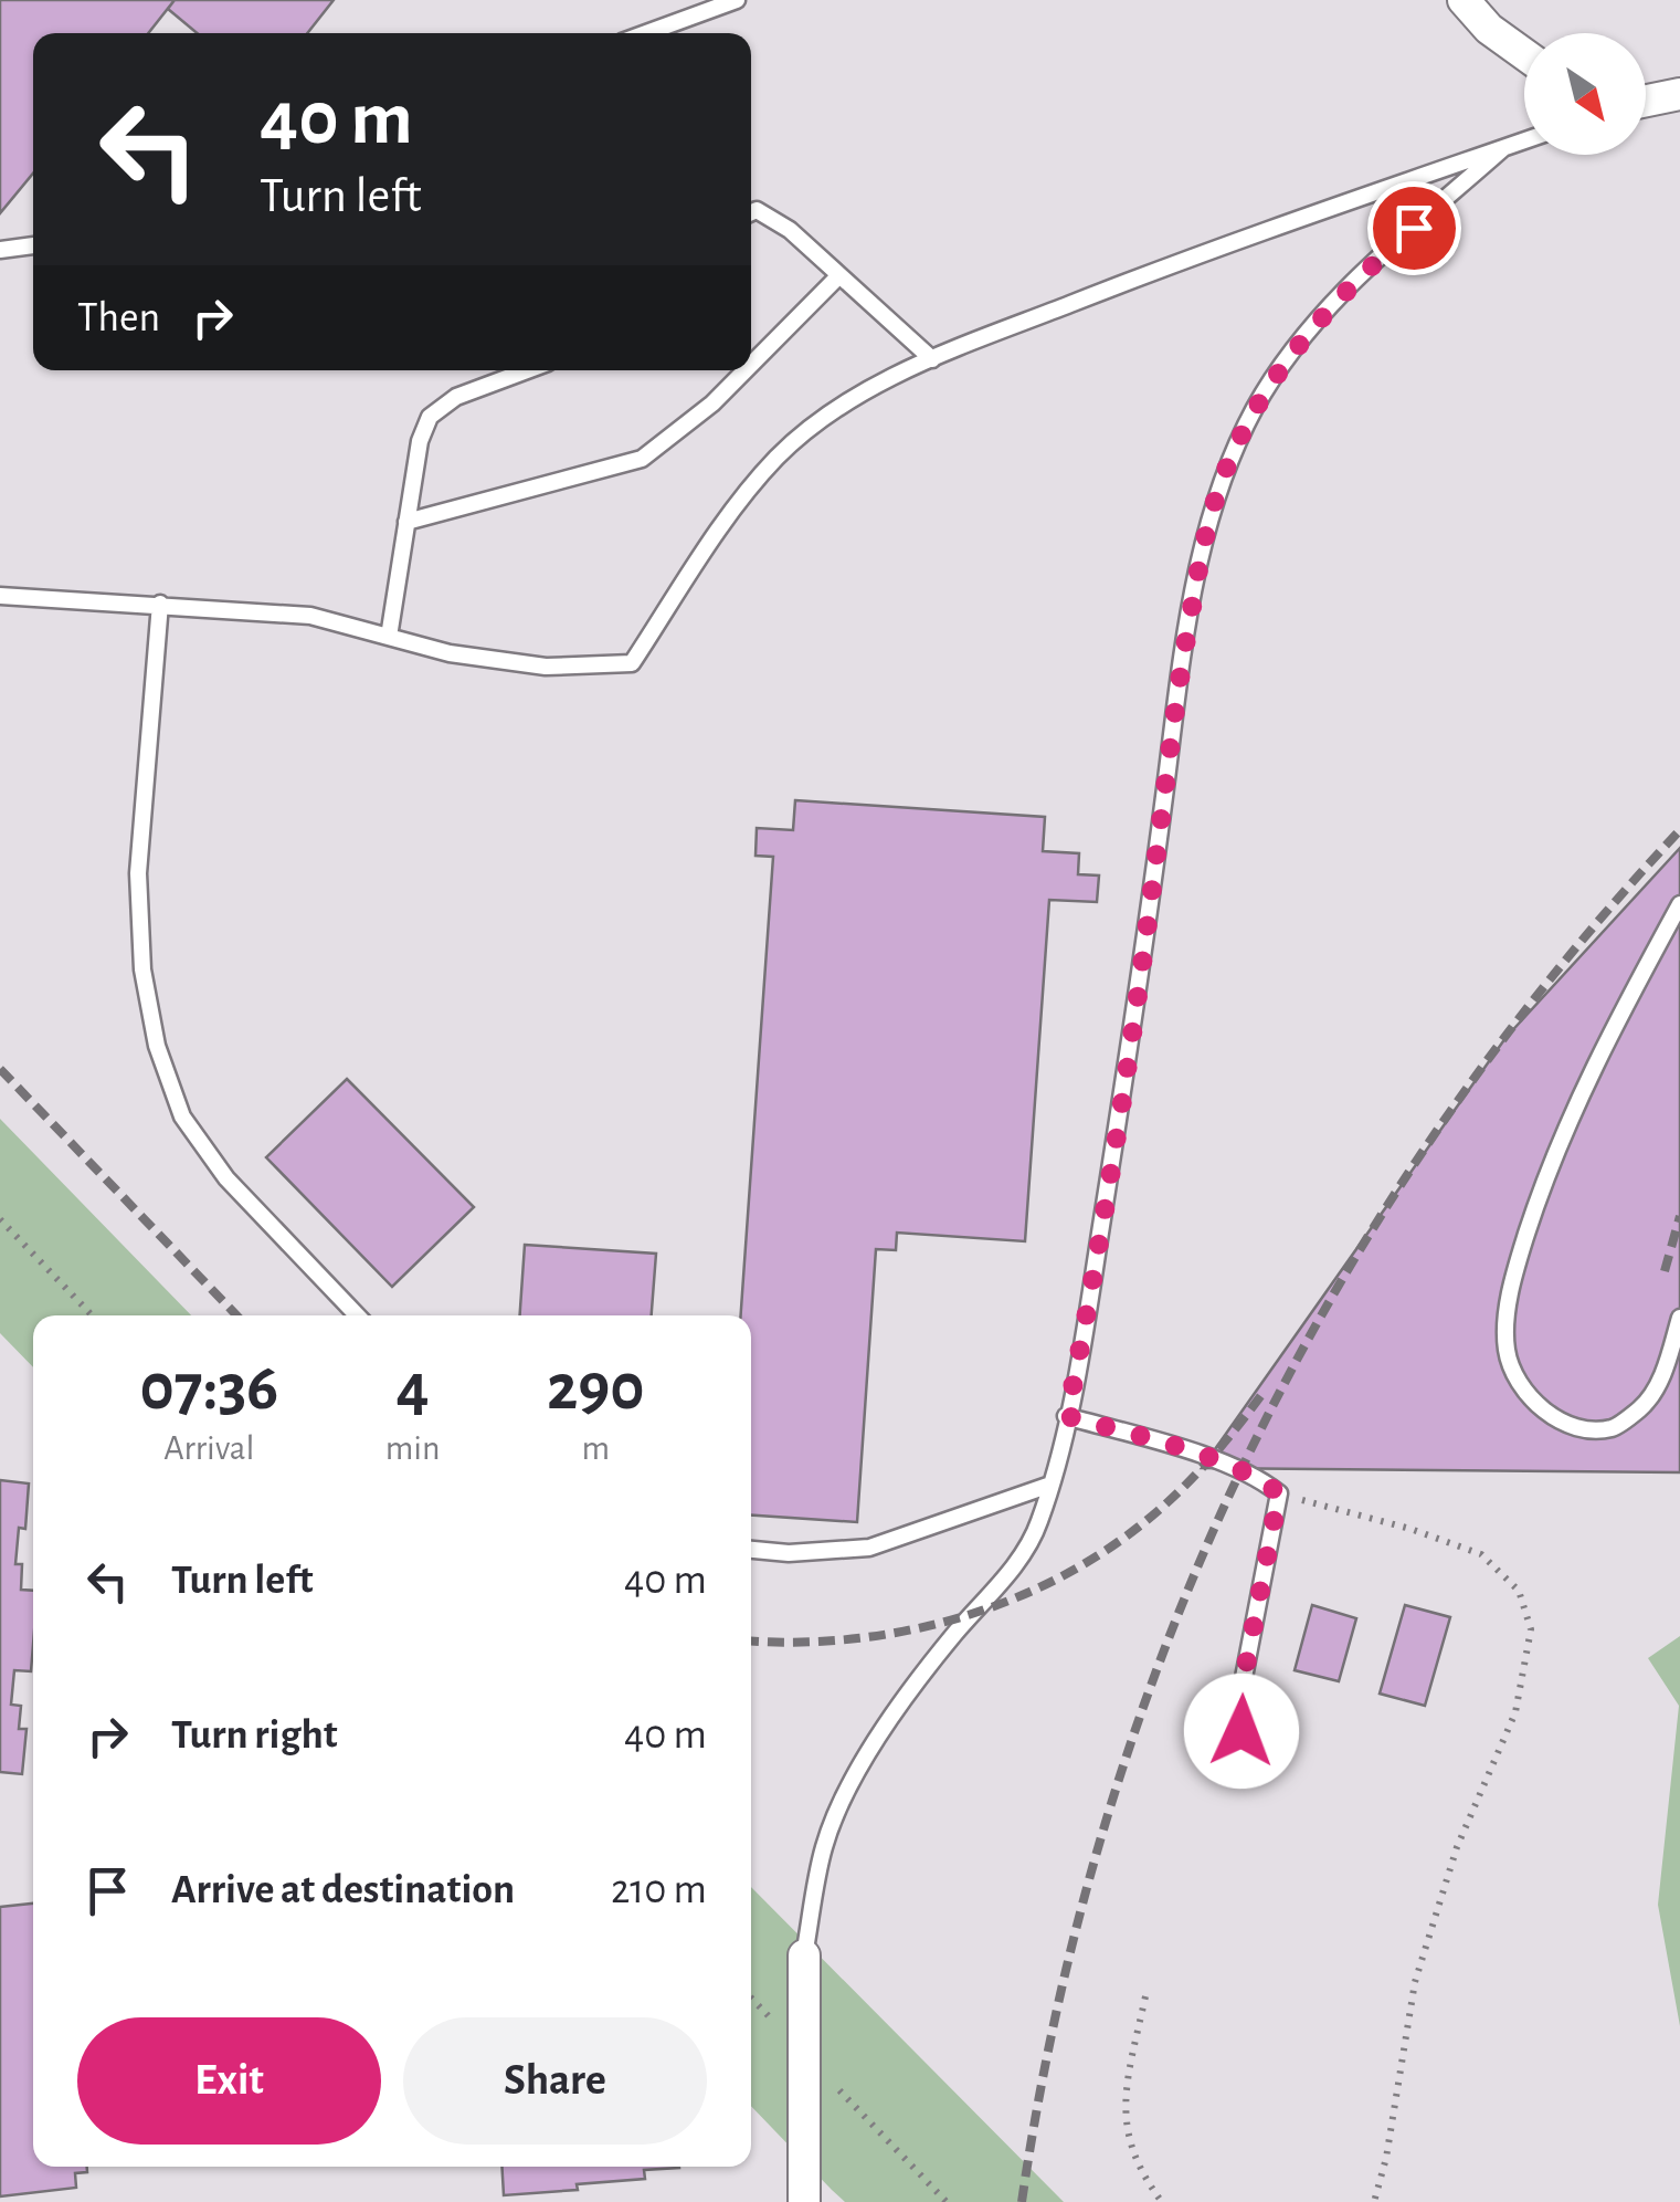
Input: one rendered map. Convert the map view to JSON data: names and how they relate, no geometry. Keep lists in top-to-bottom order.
{
  "north": "bottom right",
  "page": {
    "turn": ["40 m", "Turn left"],
    "then": "Then",
    "eta": [
      "07:36",
      "Arrival",
      "4",
      "min",
      "290",
      "m"
    ],
    "list": [
      {
        "name": "Turn left",
        "value": "40 m"
      },
      {
        "name": "Turn right",
        "value": "40 m"
      },
      {
        "name": "Arrive at destination",
        "value": "210 m"
      }
    ],
    "buttons": ["Exit", "Share"]
  }
}
